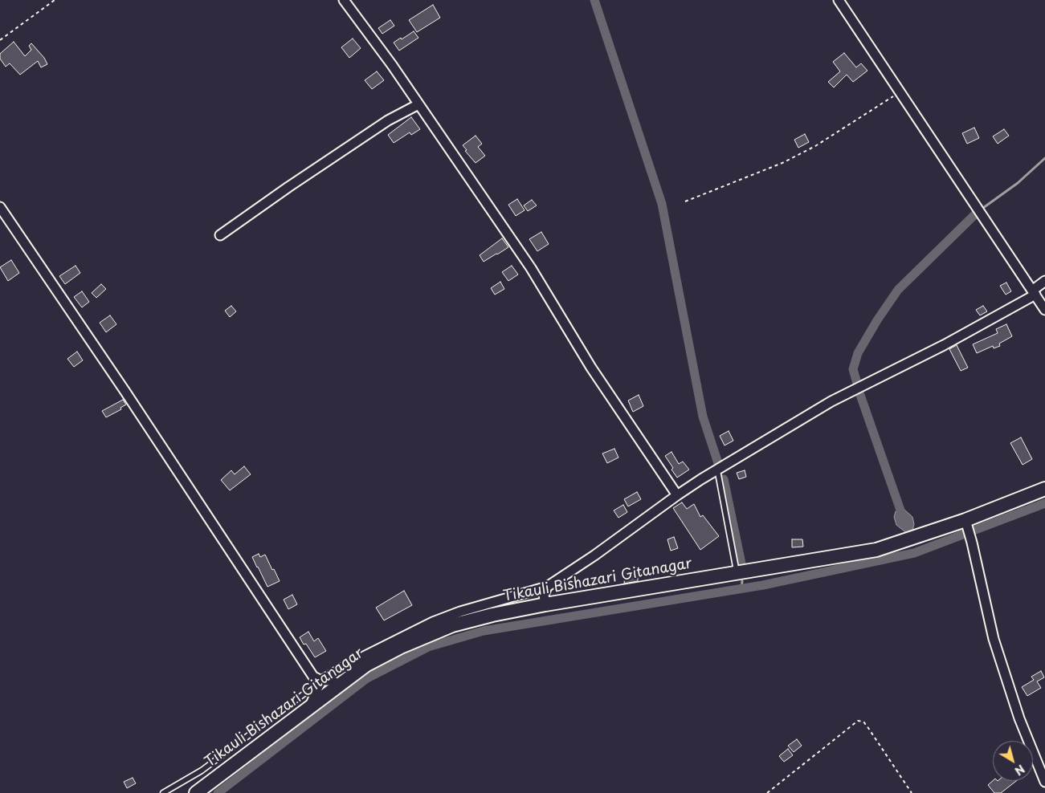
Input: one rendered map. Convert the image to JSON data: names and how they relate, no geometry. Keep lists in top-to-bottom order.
{
  "streets": {
    "street": ["Tikauli Bishazari Gitanagar"]
  },
  "north": "bottom right"
}
